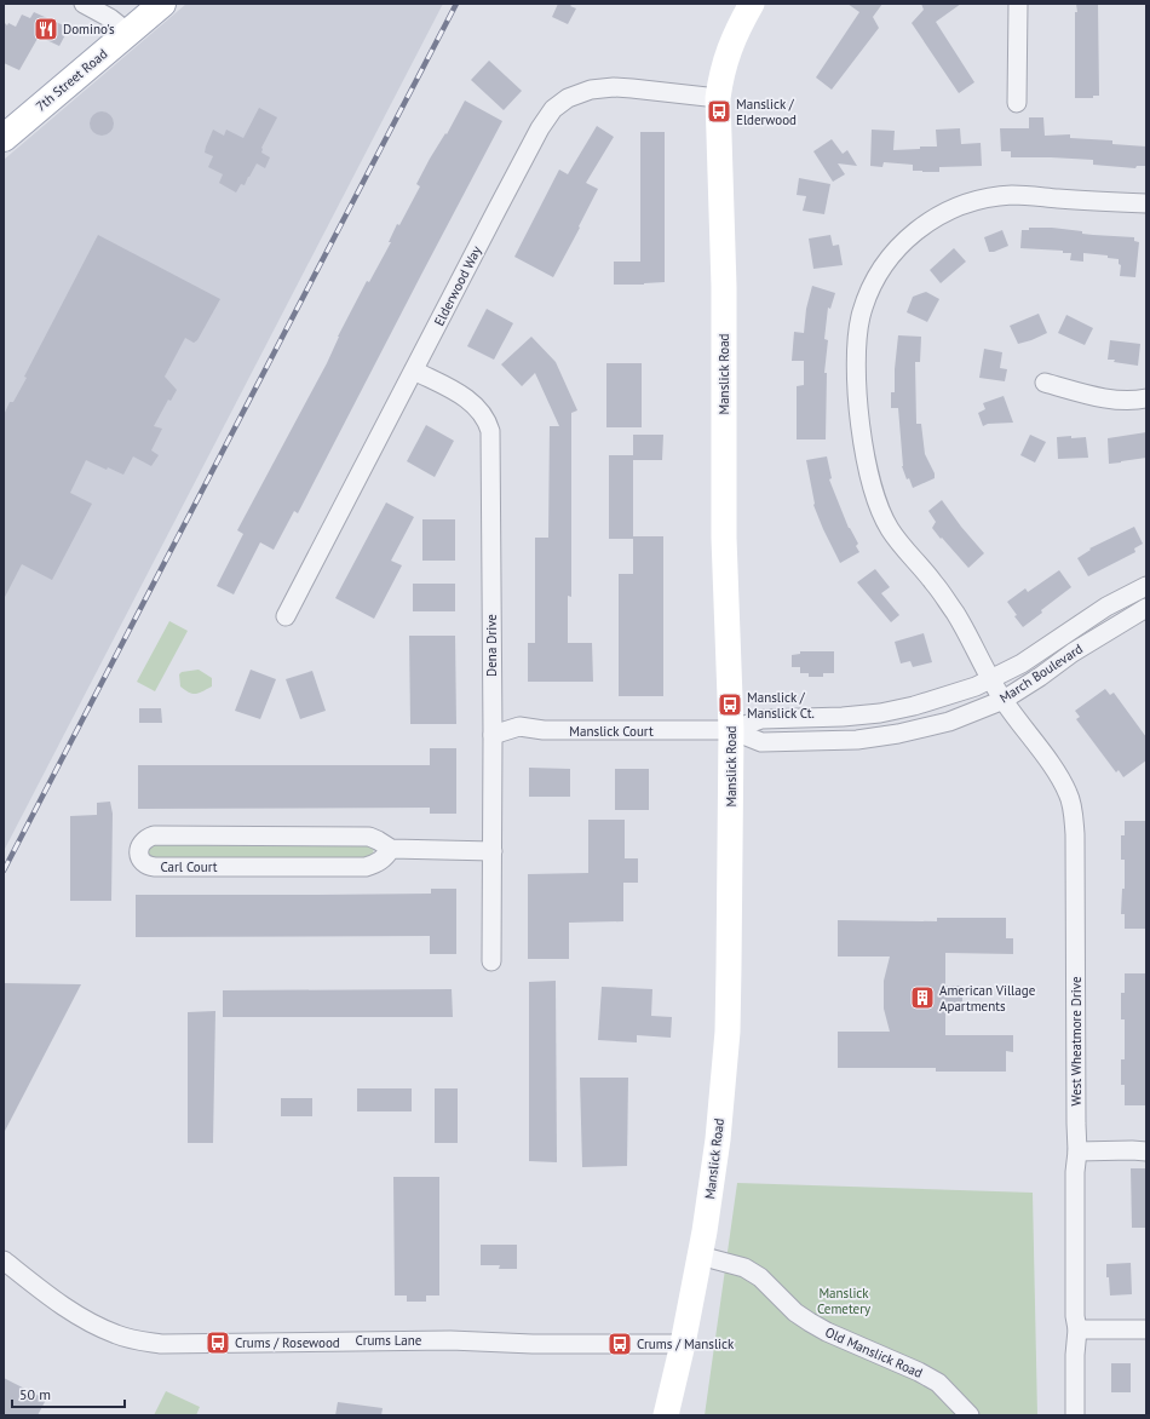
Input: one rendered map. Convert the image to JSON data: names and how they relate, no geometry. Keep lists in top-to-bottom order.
{
  "streets": {
    "main road": ["7th Street Road", "Manslick Road"],
    "street": [
      "Elderwood Way",
      "Dena Drive",
      "March Boulevard",
      "Manslick Court",
      "Carl Court",
      "West Wheatmore Drive",
      "Crums Lane",
      "Old Manslick Road"
    ]
  },
  "crossings": [
    ["Elderwood Way", "Manslick Road"],
    ["Elderwood Way", "Dena Drive"],
    ["Manslick Road", "March Boulevard"],
    ["Manslick Road", "Manslick Court"],
    ["Manslick Road", "Crums Lane"],
    ["Manslick Road", "Old Manslick Road"],
    ["Dena Drive", "Manslick Court"],
    ["Dena Drive", "Carl Court"],
    ["March Boulevard", "Manslick Court"],
    ["March Boulevard", "West Wheatmore Drive"]
  ],
  "parks": ["Manslick Cemetery"],
  "places": {
    "restaurant": ["Domino's"],
    "bus stop": [
      "Manslick / Elderwood",
      "Manslick / Manslick Ct.",
      "Crums / Rosewood",
      "Crums / Manslick"
    ],
    "building": ["American Village Apartments"]
  },
  "scale_bar": "50 m"
}
